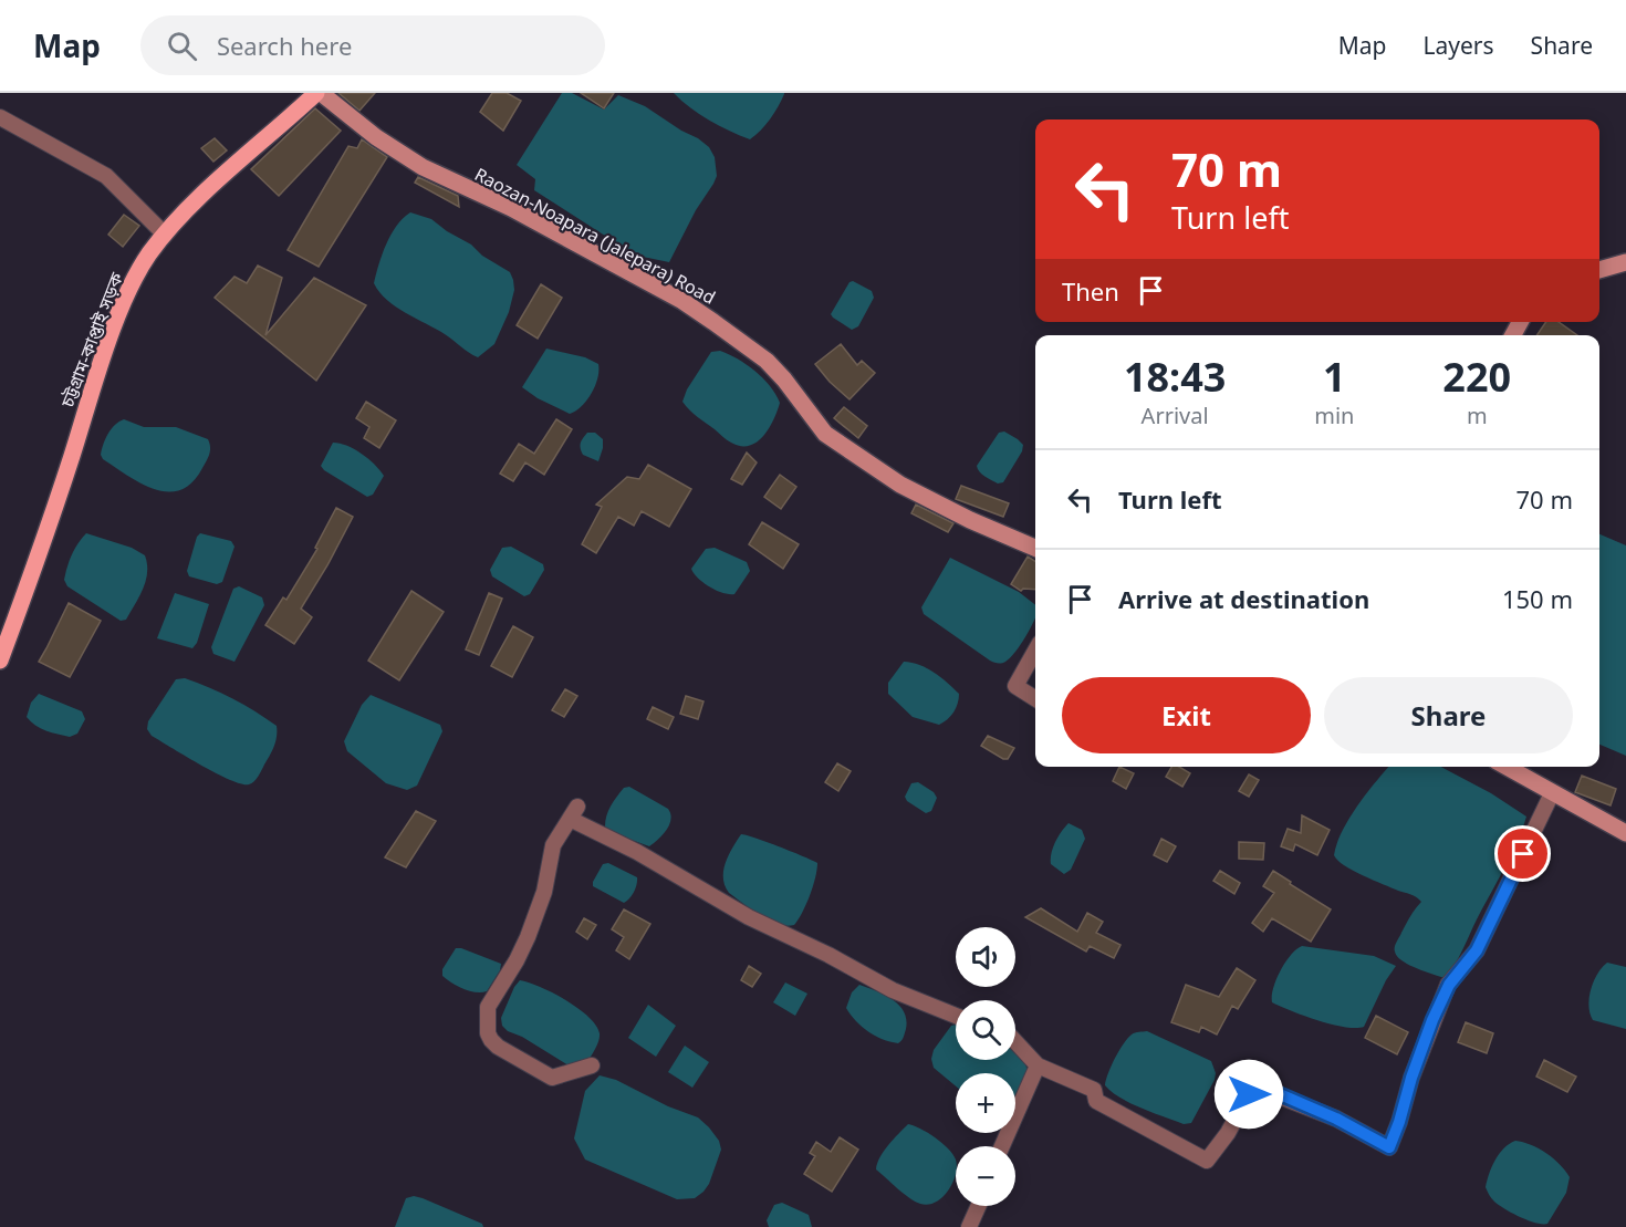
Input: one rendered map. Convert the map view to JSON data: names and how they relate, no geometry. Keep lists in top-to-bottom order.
{
  "streets": {
    "main road": ["Raozan-Noapara (Jalepara) Road", "চট্টগ্রাম-কাপ্তাই সড়ক"]
  },
  "crossings": [
    ["Raozan-Noapara (Jalepara) Road", "চট্টগ্রাম-কাপ্তাই সড়ক"]
  ],
  "page": {
    "header": "Map",
    "search": "Search here",
    "nav": ["Map", "Layers", "Share"],
    "turn": ["70 m", "Turn left"],
    "then": "Then",
    "eta": [
      "18:43",
      "Arrival",
      "1",
      "min",
      "220",
      "m"
    ],
    "list": [
      {
        "name": "Turn left",
        "value": "70 m"
      },
      {
        "name": "Arrive at destination",
        "value": "150 m"
      }
    ],
    "buttons": ["Exit", "Share"],
    "map_buttons": ["+", "−"]
  }
}
